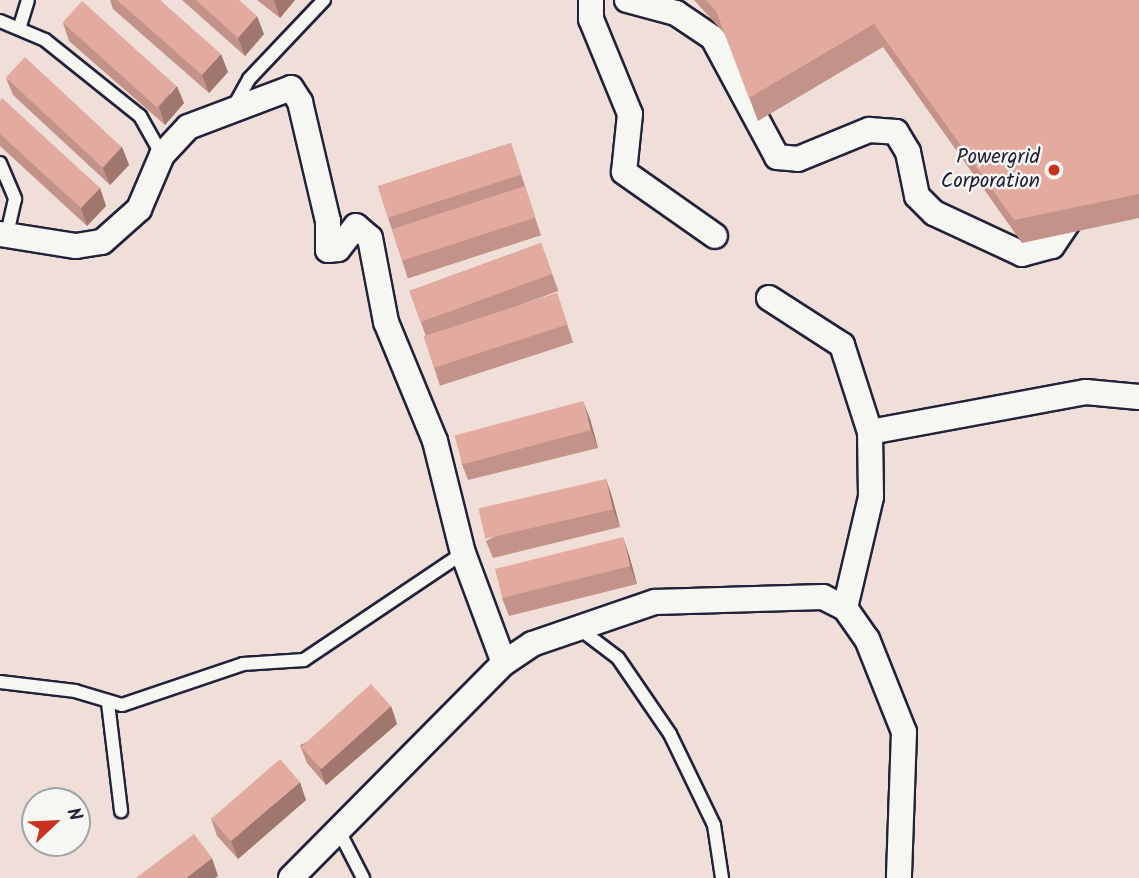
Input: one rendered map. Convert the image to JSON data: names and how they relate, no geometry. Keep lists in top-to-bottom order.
{
  "places": ["Powergrid Corporation"],
  "north": "top right"
}
